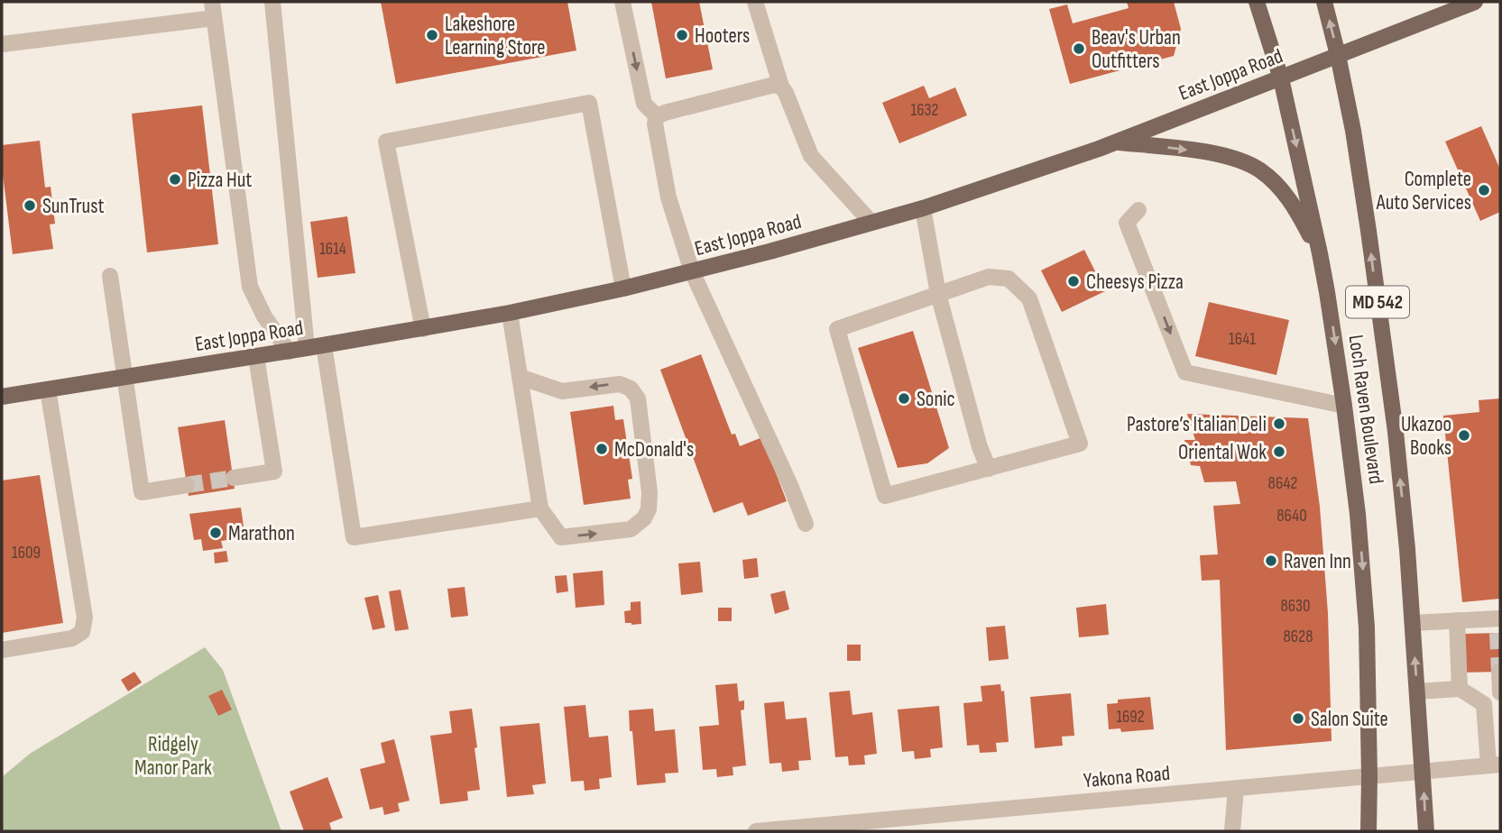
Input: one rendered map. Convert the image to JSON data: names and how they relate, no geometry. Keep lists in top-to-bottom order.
{
  "streets": {
    "main road": ["East Joppa Road", "MD 542", "Loch Raven Boulevard"],
    "street": ["Yakona Road"]
  },
  "crossings": [
    ["East Joppa Road", "Loch Raven Boulevard"],
    ["Loch Raven Boulevard", "Yakona Road"]
  ],
  "parks": ["Ridgely Manor Park"],
  "places": [
    "Lakeshore Learning Store",
    "Hooters",
    "Beav's Urban Outfitters",
    "Pizza Hut",
    "Complete Auto Services",
    "SunTrust",
    "Cheesys Pizza",
    "Sonic",
    "Pastore’s Italian Deli",
    "Ukazoo Books",
    "McDonald's",
    "Oriental Wok",
    "Marathon",
    "Raven Inn",
    "Salon Suite"
  ],
  "house_numbers": [
    "1632",
    "1614",
    "1641",
    "8642",
    "8640",
    "1609",
    "8630",
    "8628",
    "1692"
  ]
}
